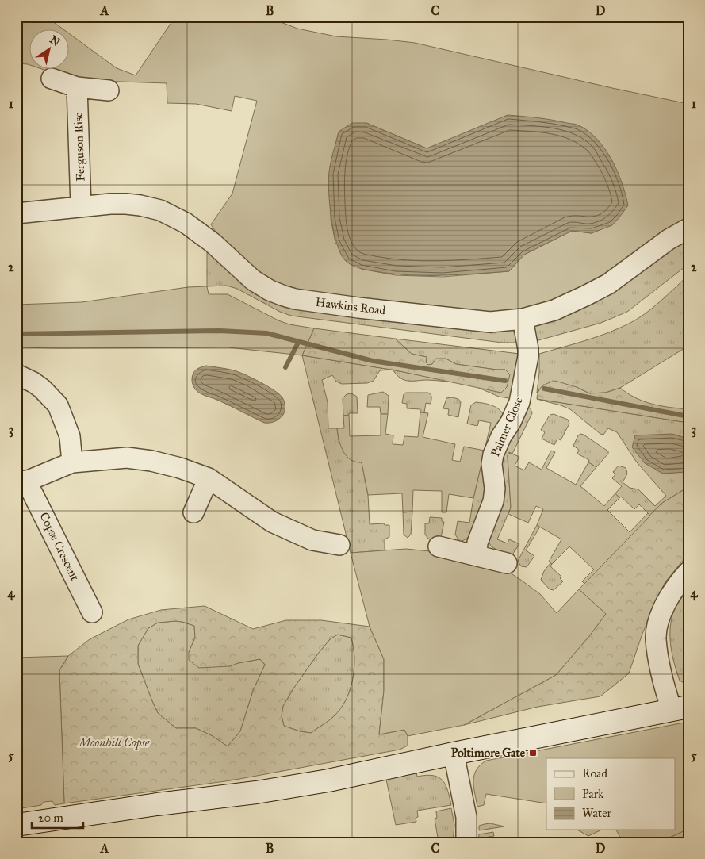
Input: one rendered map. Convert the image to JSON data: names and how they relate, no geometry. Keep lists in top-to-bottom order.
{
  "streets": {
    "street": [
      "Ferguson Rise",
      "Hawkins Road",
      "Palmer Close",
      "Copse Crescent"
    ]
  },
  "crossings": [
    ["Ferguson Rise", "Hawkins Road"],
    ["Hawkins Road", "Palmer Close"]
  ],
  "parks": ["Moonhill Copse"],
  "places": {
    "transit": ["Poltimore Gate"]
  },
  "legend": ["Road", "Park", "Water"],
  "scale_bar": "20 m",
  "north": "top right",
  "grid": {
    "columns": [
      "A",
      "B",
      "C",
      "D"
    ],
    "rows": [
      "1",
      "2",
      "3",
      "4",
      "5"
    ]
  }
}
